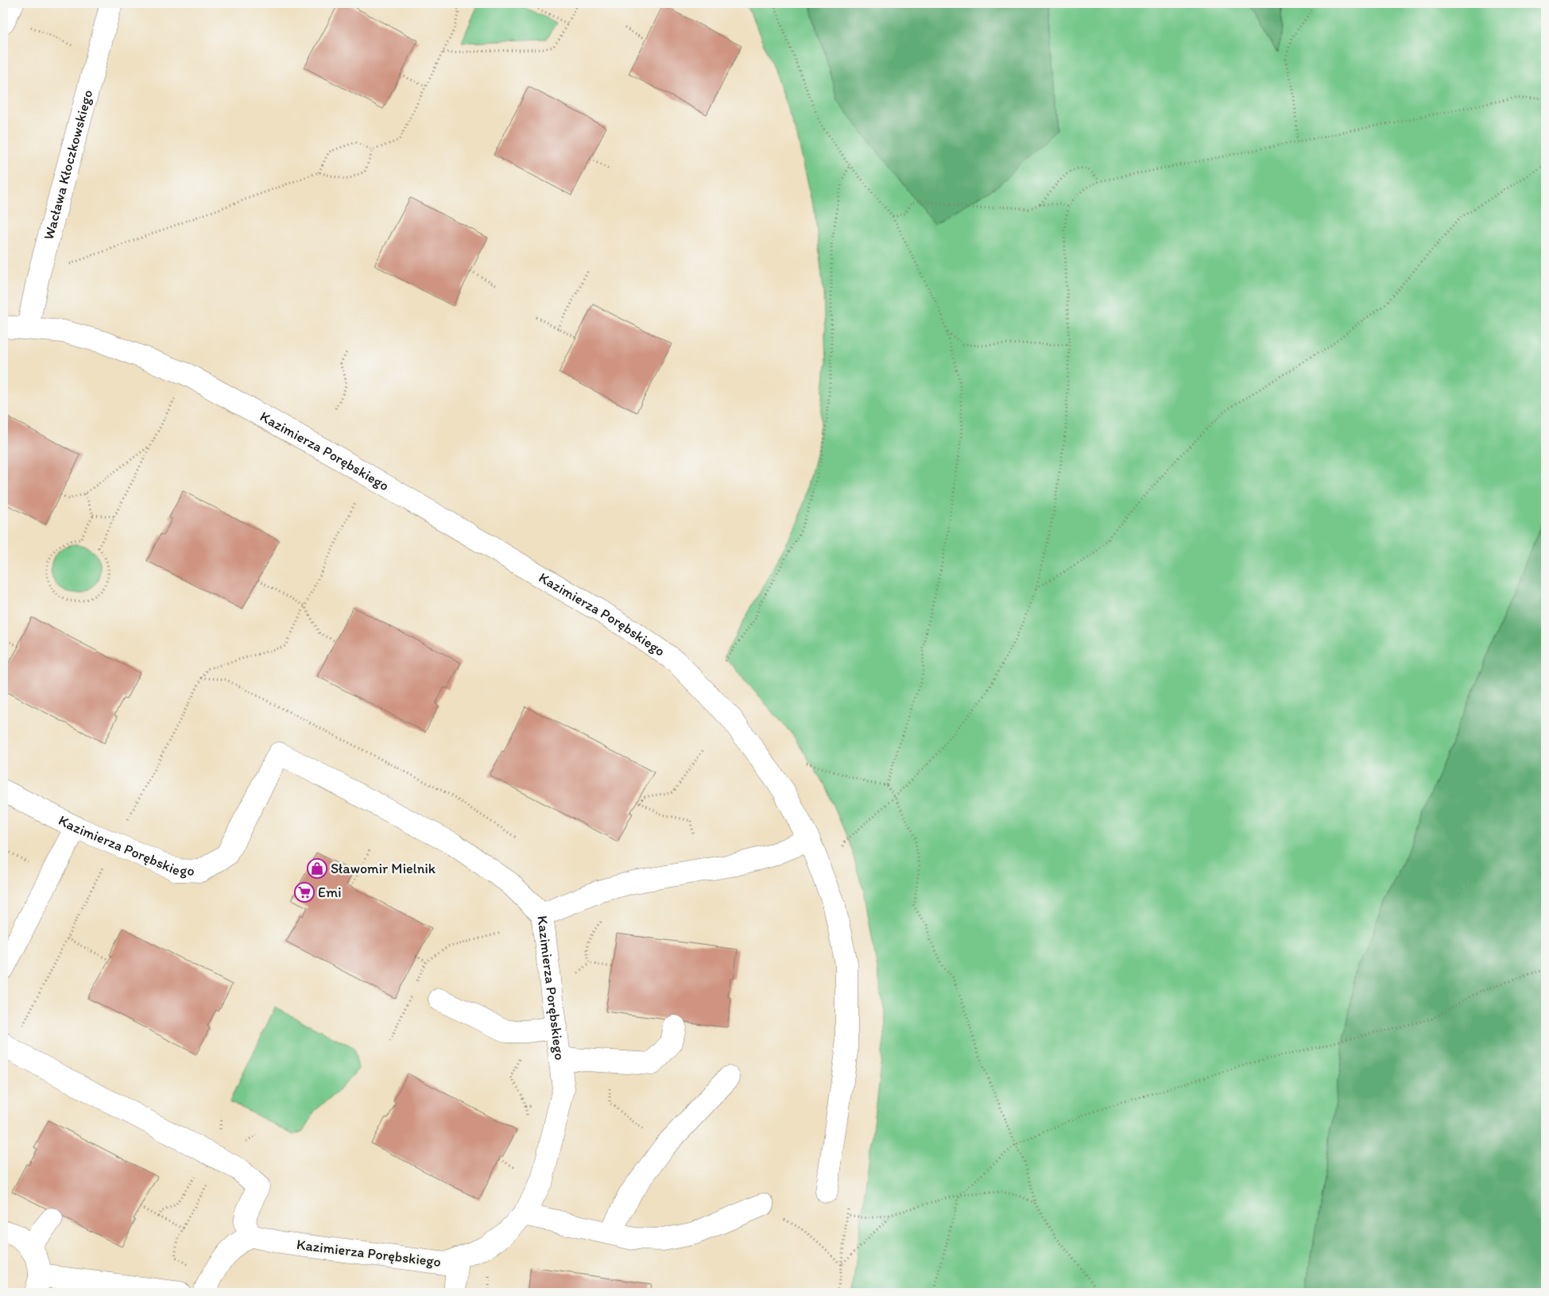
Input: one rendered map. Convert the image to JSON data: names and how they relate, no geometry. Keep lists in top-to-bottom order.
{
  "streets": {
    "street": ["Wacława Kłoczkowskiego", "Kazimierza Porębskiego"]
  },
  "crossings": [
    ["Wacława Kłoczkowskiego", "Kazimierza Porębskiego"]
  ],
  "places": {
    "shop": ["Sławomir Mielnik"],
    "supermarket": ["Emi"]
  }
}
